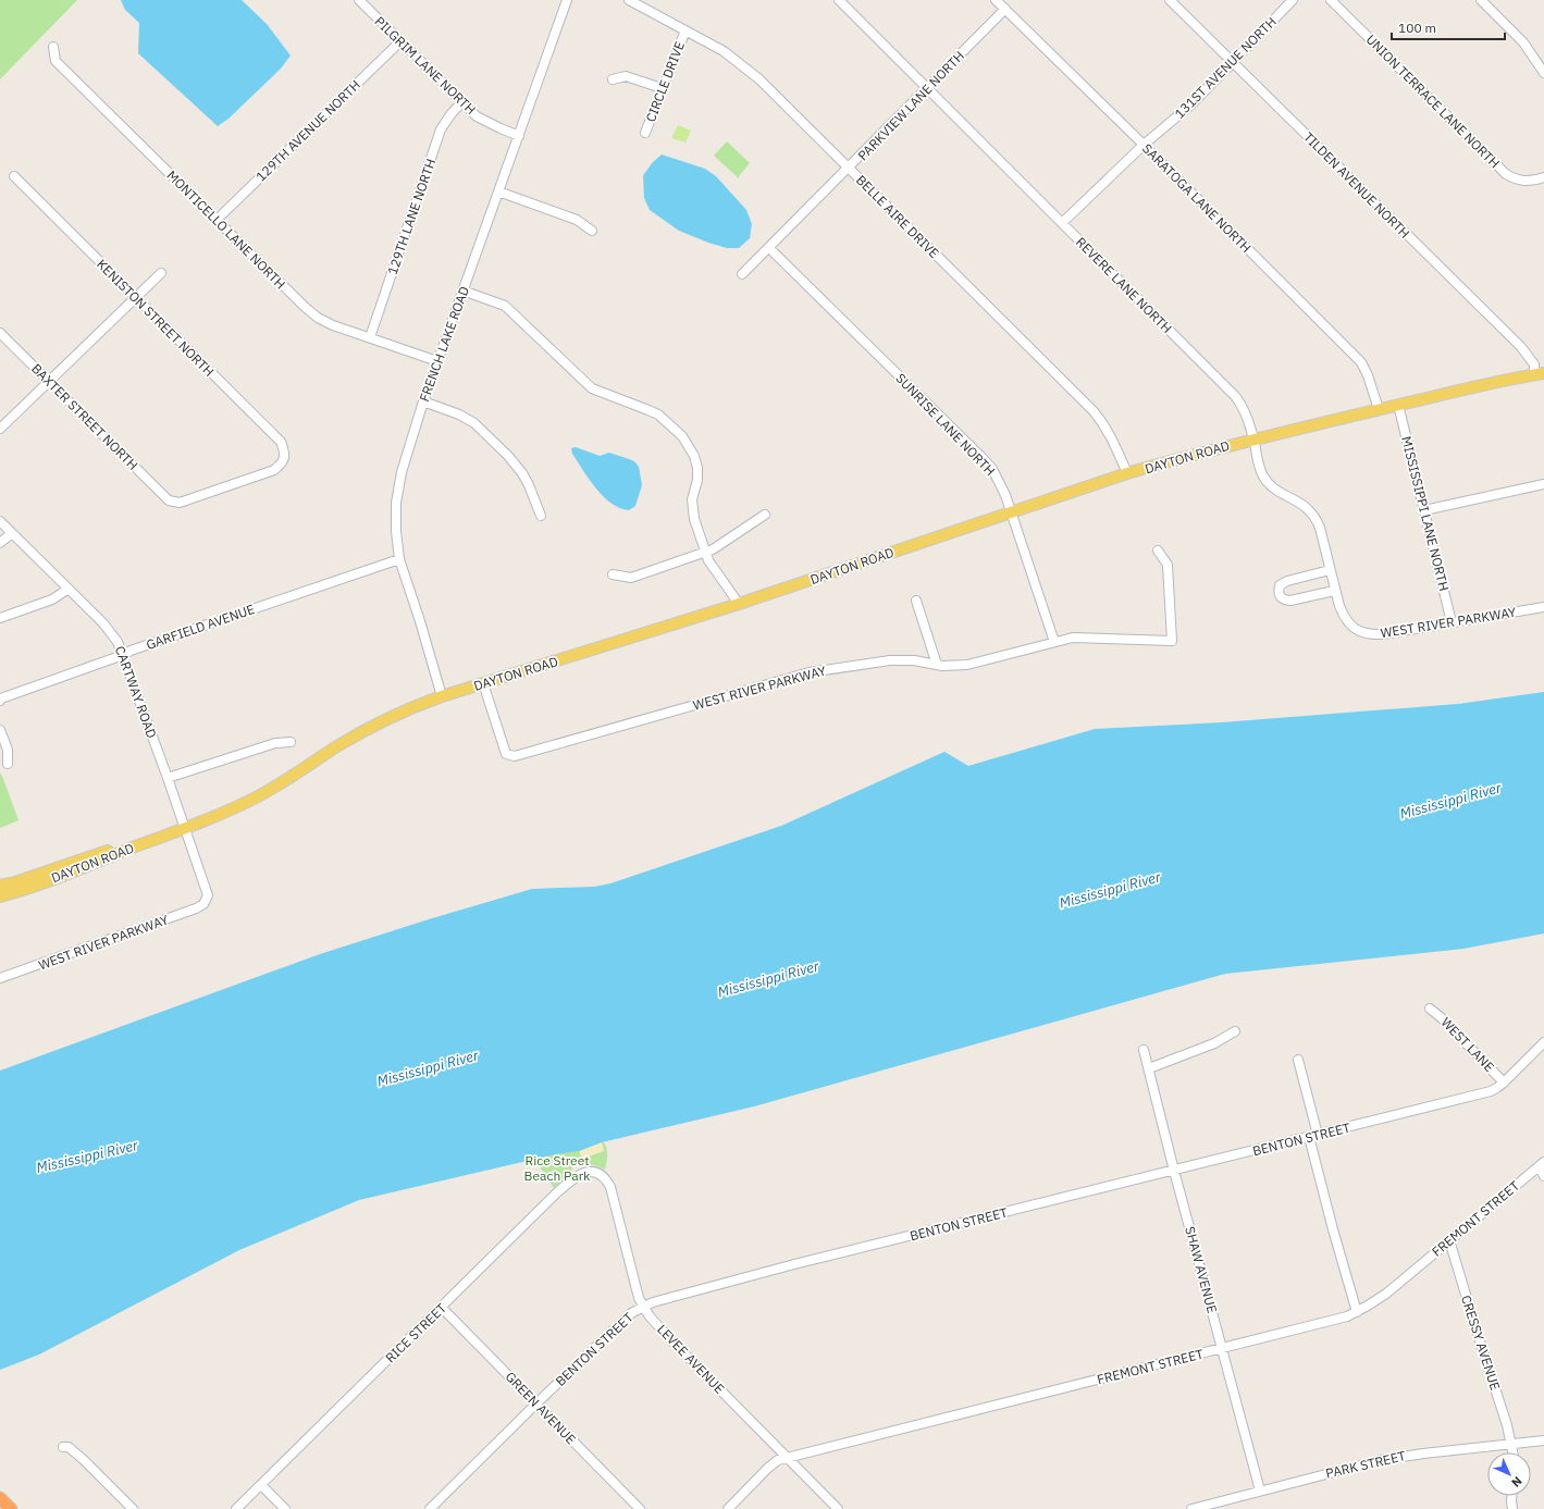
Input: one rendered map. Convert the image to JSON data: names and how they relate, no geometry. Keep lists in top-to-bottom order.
{
  "streets": {
    "main road": ["DAYTON ROAD"],
    "street": [
      "PILGRIM LANE NORTH",
      "131ST AVENUE NORTH",
      "CIRCLE DRIVE",
      "UNION TERRACE LANE NORTH",
      "PARKVIEW LANE NORTH",
      "129TH AVENUE NORTH",
      "TILDEN AVENUE NORTH",
      "SARATOGA LANE NORTH",
      "129TH LANE NORTH",
      "BELLE AIRE DRIVE",
      "MONTICELLO LANE NORTH",
      "REVERE LANE NORTH",
      "KENISTON STREET NORTH",
      "FRENCH LAKE ROAD",
      "BAXTER STREET NORTH",
      "SUNRISE LANE NORTH",
      "MISSISSIPPI LANE NORTH",
      "WEST RIVER PARKWAY",
      "GARFIELD AVENUE",
      "CARTWAY ROAD",
      "WEST LANE",
      "BENTON STREET",
      "FREMONT STREET",
      "SHAW AVENUE",
      "RICE STREET",
      "CRESSY AVENUE",
      "LEVEE AVENUE",
      "GREEN AVENUE",
      "PARK STREET"
    ]
  },
  "crossings": [
    ["PILGRIM LANE NORTH", "129TH AVENUE NORTH"],
    ["PILGRIM LANE NORTH", "129TH LANE NORTH"],
    ["PILGRIM LANE NORTH", "FRENCH LAKE ROAD"],
    ["131ST AVENUE NORTH", "TILDEN AVENUE NORTH"],
    ["131ST AVENUE NORTH", "SARATOGA LANE NORTH"],
    ["131ST AVENUE NORTH", "REVERE LANE NORTH"],
    ["CIRCLE DRIVE", "BELLE AIRE DRIVE"],
    ["PARKVIEW LANE NORTH", "SARATOGA LANE NORTH"],
    ["PARKVIEW LANE NORTH", "BELLE AIRE DRIVE"],
    ["PARKVIEW LANE NORTH", "REVERE LANE NORTH"],
    ["PARKVIEW LANE NORTH", "SUNRISE LANE NORTH"],
    ["129TH AVENUE NORTH", "MONTICELLO LANE NORTH"],
    ["TILDEN AVENUE NORTH", "DAYTON ROAD"],
    ["SARATOGA LANE NORTH", "DAYTON ROAD"],
    ["129TH LANE NORTH", "MONTICELLO LANE NORTH"],
    ["BELLE AIRE DRIVE", "DAYTON ROAD"],
    ["MONTICELLO LANE NORTH", "FRENCH LAKE ROAD"],
    ["REVERE LANE NORTH", "DAYTON ROAD"],
    ["REVERE LANE NORTH", "WEST RIVER PARKWAY"],
    ["KENISTON STREET NORTH", "BAXTER STREET NORTH"],
    ["FRENCH LAKE ROAD", "DAYTON ROAD"],
    ["FRENCH LAKE ROAD", "GARFIELD AVENUE"],
    ["SUNRISE LANE NORTH", "DAYTON ROAD"],
    ["SUNRISE LANE NORTH", "WEST RIVER PARKWAY"],
    ["DAYTON ROAD", "MISSISSIPPI LANE NORTH"],
    ["DAYTON ROAD", "WEST RIVER PARKWAY"],
    ["DAYTON ROAD", "CARTWAY ROAD"],
    ["MISSISSIPPI LANE NORTH", "WEST RIVER PARKWAY"],
    ["WEST RIVER PARKWAY", "CARTWAY ROAD"],
    ["GARFIELD AVENUE", "CARTWAY ROAD"],
    ["WEST LANE", "BENTON STREET"],
    ["BENTON STREET", "SHAW AVENUE"],
    ["BENTON STREET", "LEVEE AVENUE"],
    ["BENTON STREET", "GREEN AVENUE"],
    ["FREMONT STREET", "SHAW AVENUE"],
    ["FREMONT STREET", "CRESSY AVENUE"],
    ["FREMONT STREET", "LEVEE AVENUE"],
    ["SHAW AVENUE", "PARK STREET"],
    ["RICE STREET", "LEVEE AVENUE"],
    ["RICE STREET", "GREEN AVENUE"],
    ["CRESSY AVENUE", "PARK STREET"]
  ],
  "water": ["Mississippi River"],
  "parks": ["Rice Street Beach Park"],
  "scale_bar": "100 m",
  "north": "bottom right"
}
